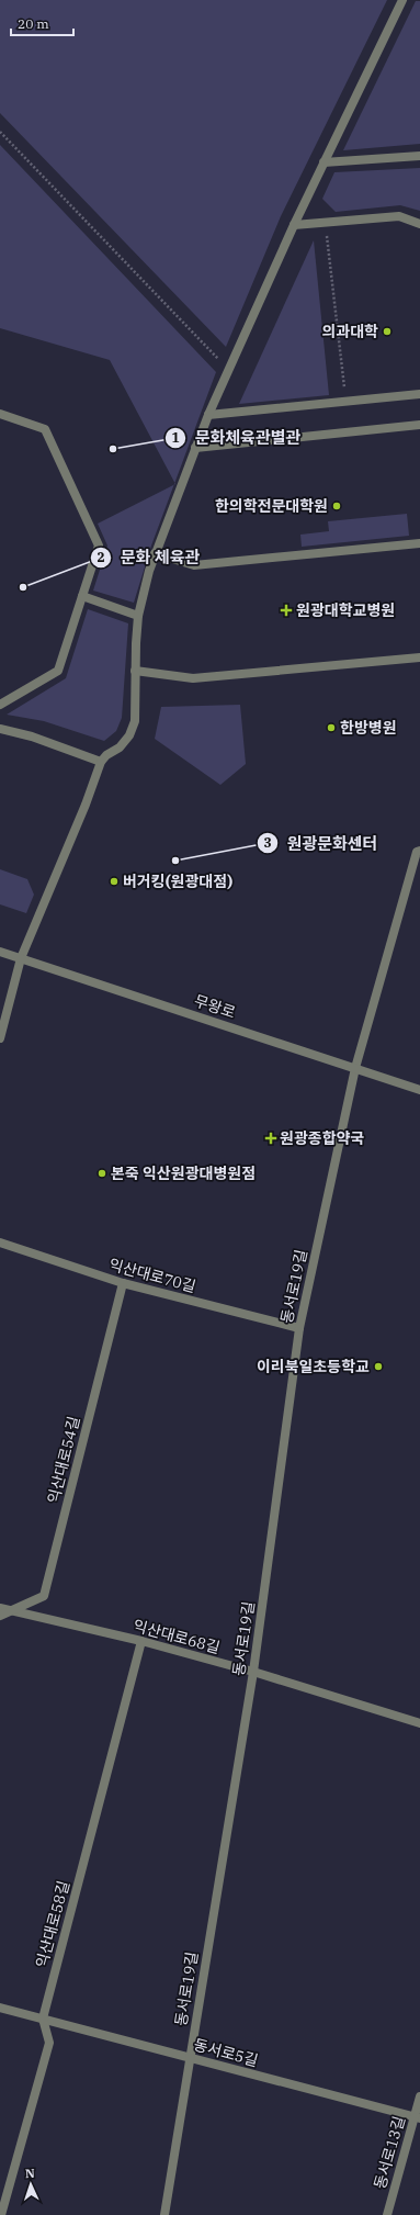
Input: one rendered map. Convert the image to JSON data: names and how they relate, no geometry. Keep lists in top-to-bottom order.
{
  "streets": {
    "street": [
      "무왕로",
      "익산대로70길",
      "동서로19길",
      "익산대로54길",
      "익산대로68길",
      "익산대로58길",
      "동서로5길",
      "동서로13길"
    ]
  },
  "crossings": [
    ["무왕로", "동서로19길"],
    ["익산대로70길", "동서로19길"],
    ["익산대로70길", "익산대로54길"],
    ["동서로19길", "익산대로68길"],
    ["동서로19길", "동서로5길"],
    ["익산대로54길", "익산대로68길"],
    ["익산대로68길", "익산대로58길"],
    ["익산대로58길", "동서로5길"],
    ["동서로5길", "동서로13길"]
  ],
  "places": {
    "other": [
      "의과대학",
      "문화체육관별관",
      "한의학전문대학원",
      "문화 체육관",
      "한방병원",
      "원광문화센터",
      "버거킹(원광대점)",
      "본죽 익산원광대병원점",
      "이리북일초등학교"
    ],
    "health": ["원광대학교병원", "원광종합약국"]
  },
  "scale_bar": "20 m",
  "north": "top"
}
